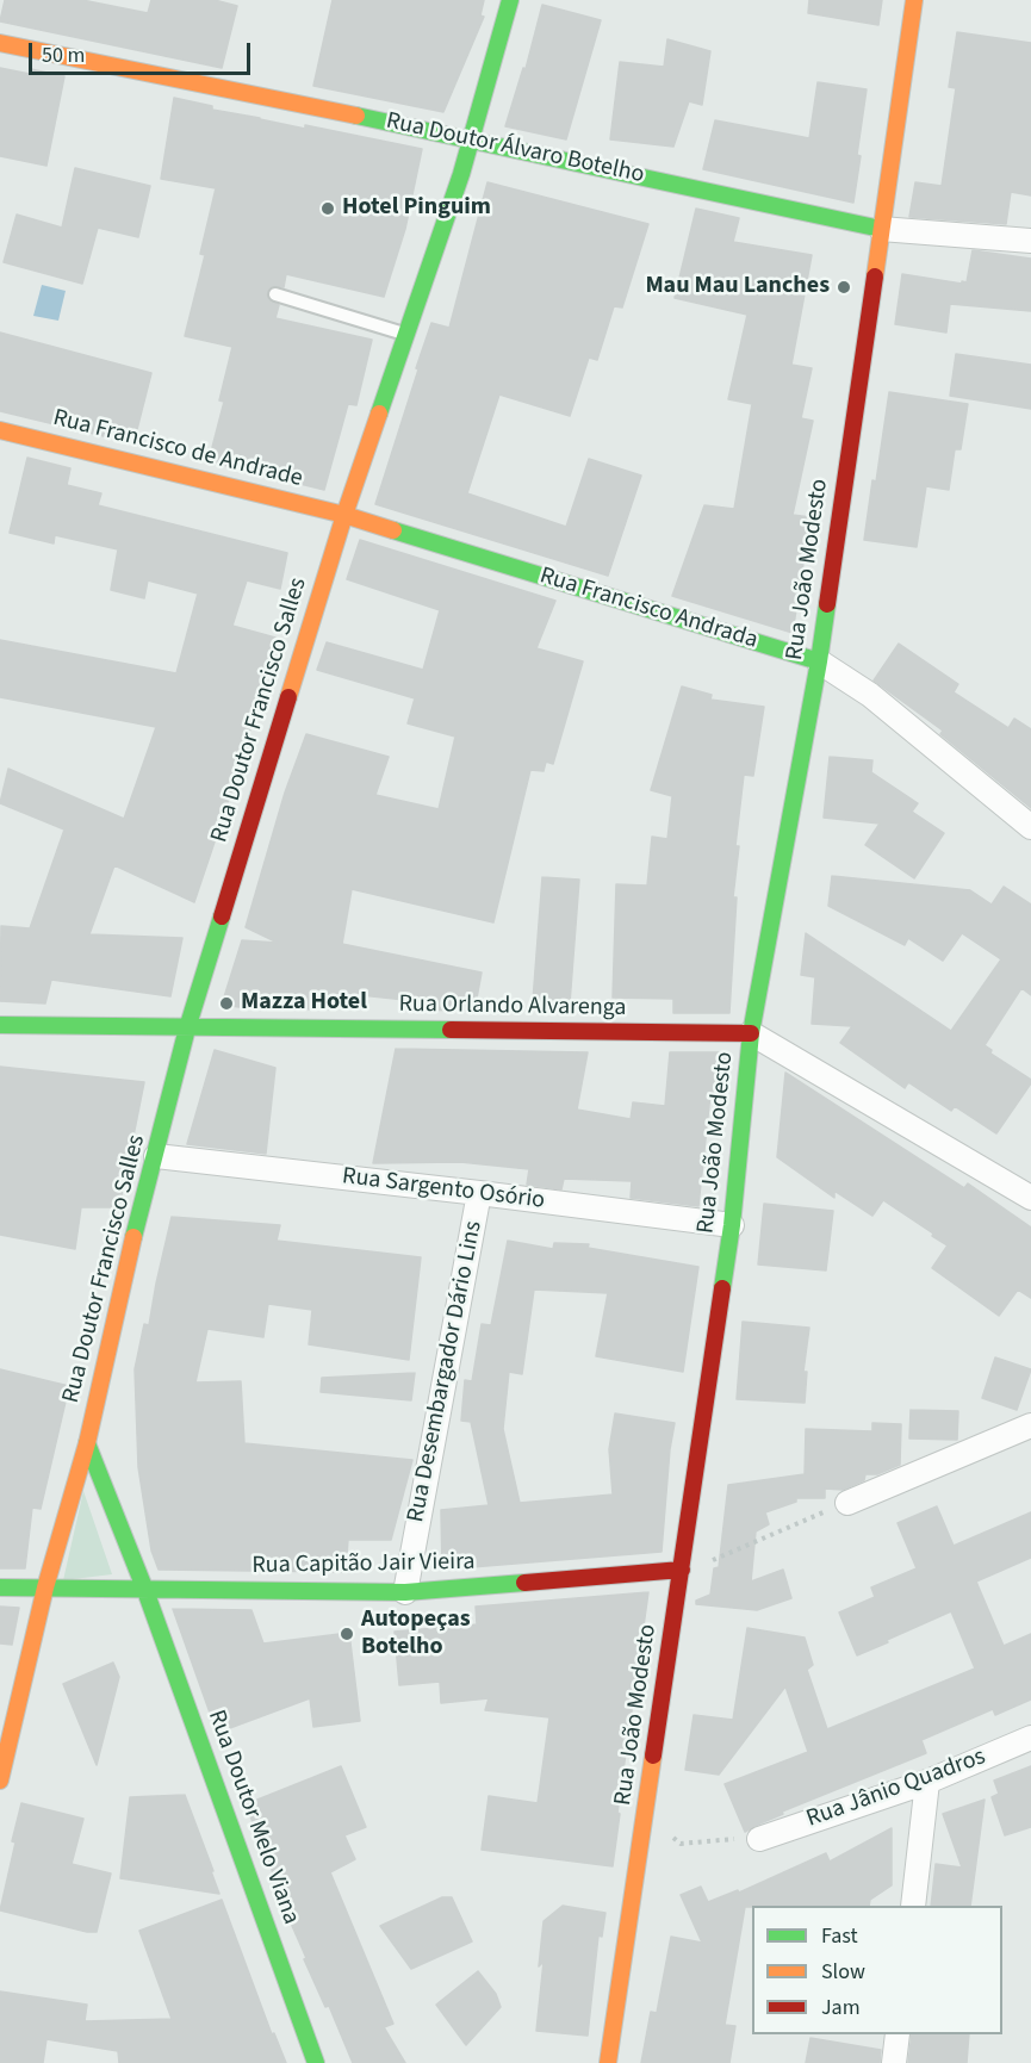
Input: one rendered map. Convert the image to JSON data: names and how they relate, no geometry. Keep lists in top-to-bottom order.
{
  "streets": {
    "main road": [
      "Rua Doutor Álvaro Botelho",
      "Rua Francisco de Andrade",
      "Rua João Modesto",
      "Rua Francisco Andrada",
      "Rua Doutor Francisco Salles",
      "Rua Orlando Alvarenga",
      "Rua Capitão Jair Vieira",
      "Rua Doutor Melo Viana"
    ],
    "street": ["Rua Sargento Osório", "Rua Desembargador Dário Lins", "Rua Jânio Quadros"]
  },
  "crossings": [
    ["Rua Doutor Álvaro Botelho", "Rua João Modesto"],
    ["Rua Doutor Álvaro Botelho", "Rua Doutor Francisco Salles"],
    ["Rua Francisco de Andrade", "Rua Francisco Andrada"],
    ["Rua Francisco de Andrade", "Rua Doutor Francisco Salles"],
    ["Rua João Modesto", "Rua Francisco Andrada"],
    ["Rua João Modesto", "Rua Orlando Alvarenga"],
    ["Rua João Modesto", "Rua Sargento Osório"],
    ["Rua João Modesto", "Rua Capitão Jair Vieira"],
    ["Rua Francisco Andrada", "Rua Doutor Francisco Salles"],
    ["Rua Doutor Francisco Salles", "Rua Orlando Alvarenga"],
    ["Rua Doutor Francisco Salles", "Rua Sargento Osório"],
    ["Rua Doutor Francisco Salles", "Rua Capitão Jair Vieira"],
    ["Rua Sargento Osório", "Rua Desembargador Dário Lins"],
    ["Rua Desembargador Dário Lins", "Rua Capitão Jair Vieira"],
    ["Rua Capitão Jair Vieira", "Rua Doutor Melo Viana"]
  ],
  "places": [
    "Hotel Pinguim",
    "Mau Mau Lanches",
    "Mazza Hotel",
    "Autopeças Botelho"
  ],
  "legend": ["Fast", "Slow", "Jam"],
  "scale_bar": "50 m"
}
